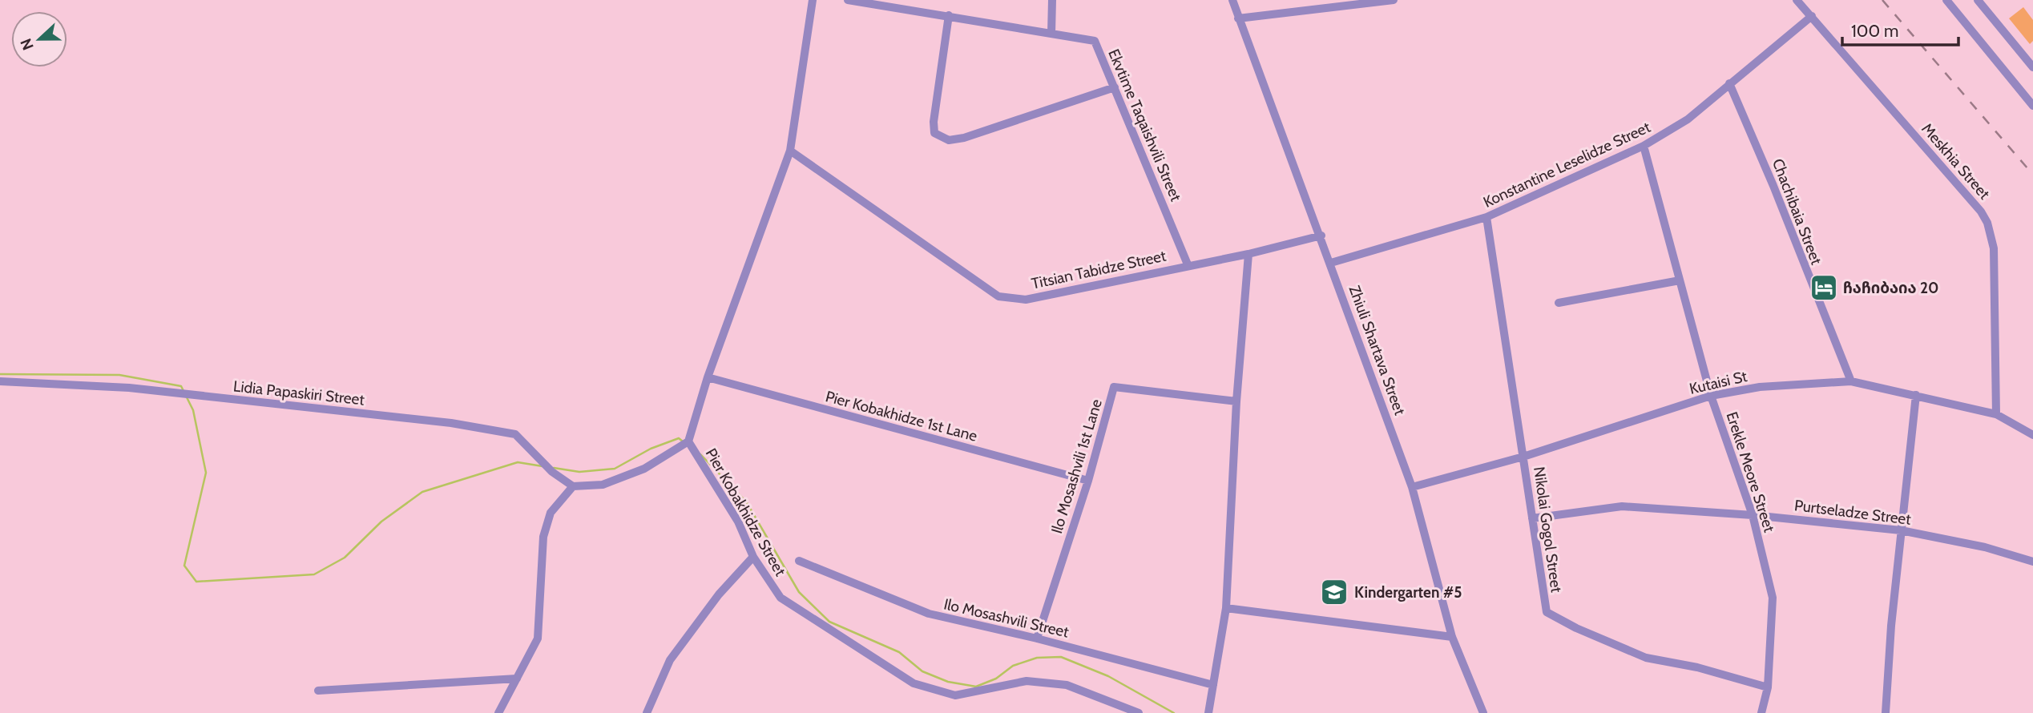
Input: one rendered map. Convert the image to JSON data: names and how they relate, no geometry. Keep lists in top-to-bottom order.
{
  "streets": {
    "street": [
      "Ekvtime Taqaishvili Street",
      "Meskhia Street",
      "Konstantine Leselidze Street",
      "Chachibaia Street",
      "Titsian Tabidze Street",
      "Zhiuli Shartava Street",
      "Kutaisi St",
      "Lidia Papaskiri Street",
      "Pier Kobakhidze 1st Lane",
      "Ilo Mosashvili 1st Lane",
      "Erekle Meore Street",
      "Pier Kobakhidze Street",
      "Purtseladze Street",
      "Nikolai Gogol Street",
      "Ilo Mosashvili Street"
    ]
  },
  "crossings": [
    ["Ekvtime Taqaishvili Street", "Titsian Tabidze Street"],
    ["Meskhia Street", "Konstantine Leselidze Street"],
    ["Meskhia Street", "Kutaisi St"],
    ["Konstantine Leselidze Street", "Chachibaia Street"],
    ["Konstantine Leselidze Street", "Zhiuli Shartava Street"],
    ["Konstantine Leselidze Street", "Erekle Meore Street"],
    ["Konstantine Leselidze Street", "Nikolai Gogol Street"],
    ["Chachibaia Street", "Kutaisi St"],
    ["Titsian Tabidze Street", "Zhiuli Shartava Street"],
    ["Titsian Tabidze Street", "Pier Kobakhidze Street"],
    ["Zhiuli Shartava Street", "Kutaisi St"],
    ["Kutaisi St", "Erekle Meore Street"],
    ["Kutaisi St", "Nikolai Gogol Street"],
    ["Pier Kobakhidze 1st Lane", "Ilo Mosashvili 1st Lane"],
    ["Pier Kobakhidze 1st Lane", "Pier Kobakhidze Street"],
    ["Ilo Mosashvili 1st Lane", "Ilo Mosashvili Street"],
    ["Erekle Meore Street", "Purtseladze Street"],
    ["Erekle Meore Street", "Nikolai Gogol Street"],
    ["Purtseladze Street", "Nikolai Gogol Street"]
  ],
  "places": {
    "hotel": ["ჩაჩიბაია 20"],
    "school or university": ["Kindergarten #5"]
  },
  "scale_bar": "100 m",
  "north": "left"
}
